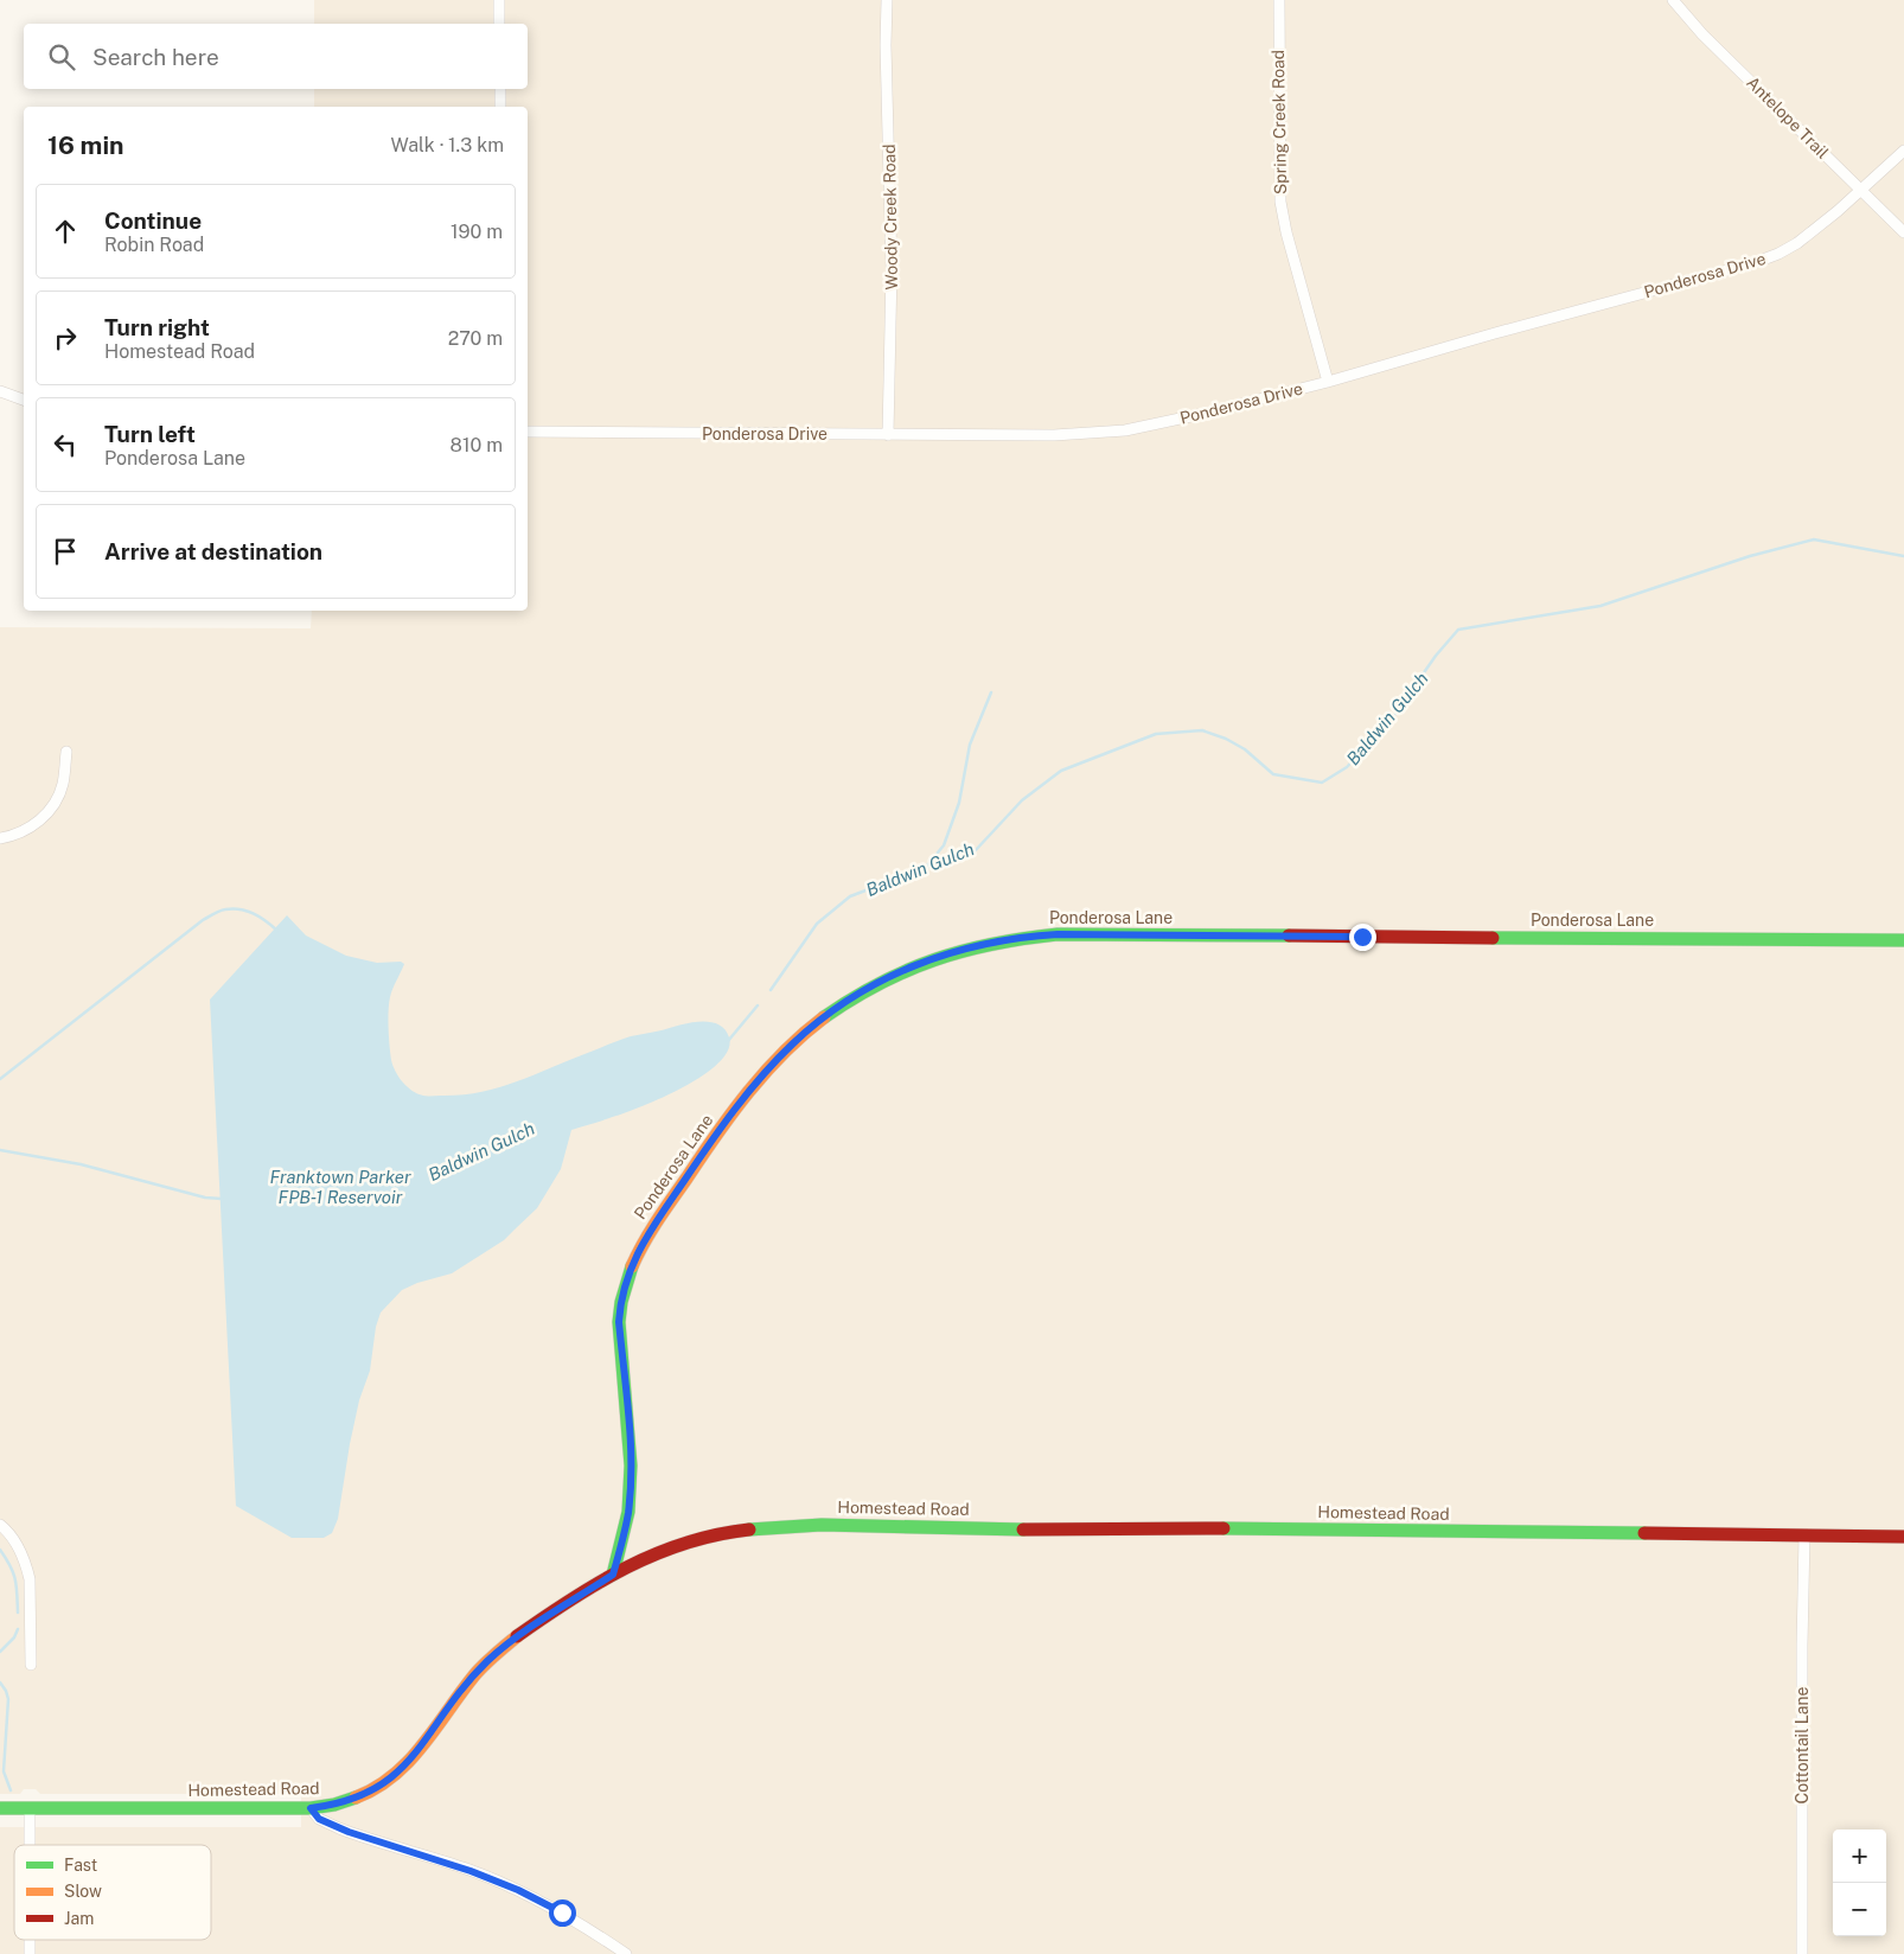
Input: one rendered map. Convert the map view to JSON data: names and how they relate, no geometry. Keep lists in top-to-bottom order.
{
  "streets": {
    "street": [
      "Antelope Trail",
      "Spring Creek Road",
      "Woody Creek Road",
      "Ponderosa Drive",
      "Ponderosa Lane",
      "Homestead Road",
      "Cottontail Lane"
    ]
  },
  "crossings": [
    ["Antelope Trail", "Ponderosa Drive"],
    ["Spring Creek Road", "Ponderosa Drive"],
    ["Woody Creek Road", "Ponderosa Drive"],
    ["Ponderosa Lane", "Homestead Road"],
    ["Homestead Road", "Cottontail Lane"]
  ],
  "water": ["Baldwin Gulch", "Franktown Parker FPB-1 Reservoir"],
  "legend": ["Fast", "Slow", "Jam"],
  "page": {
    "search": "Search here",
    "heading": ["16 min", "Walk · 1.3 km"],
    "list": [
      ["Continue", "Robin Road", "190 m"],
      ["Turn right", "Homestead Road", "270 m"],
      ["Turn left", "Ponderosa Lane", "810 m"],
      "Arrive at destination"
    ],
    "map_buttons": ["+", "−"]
  }
}
